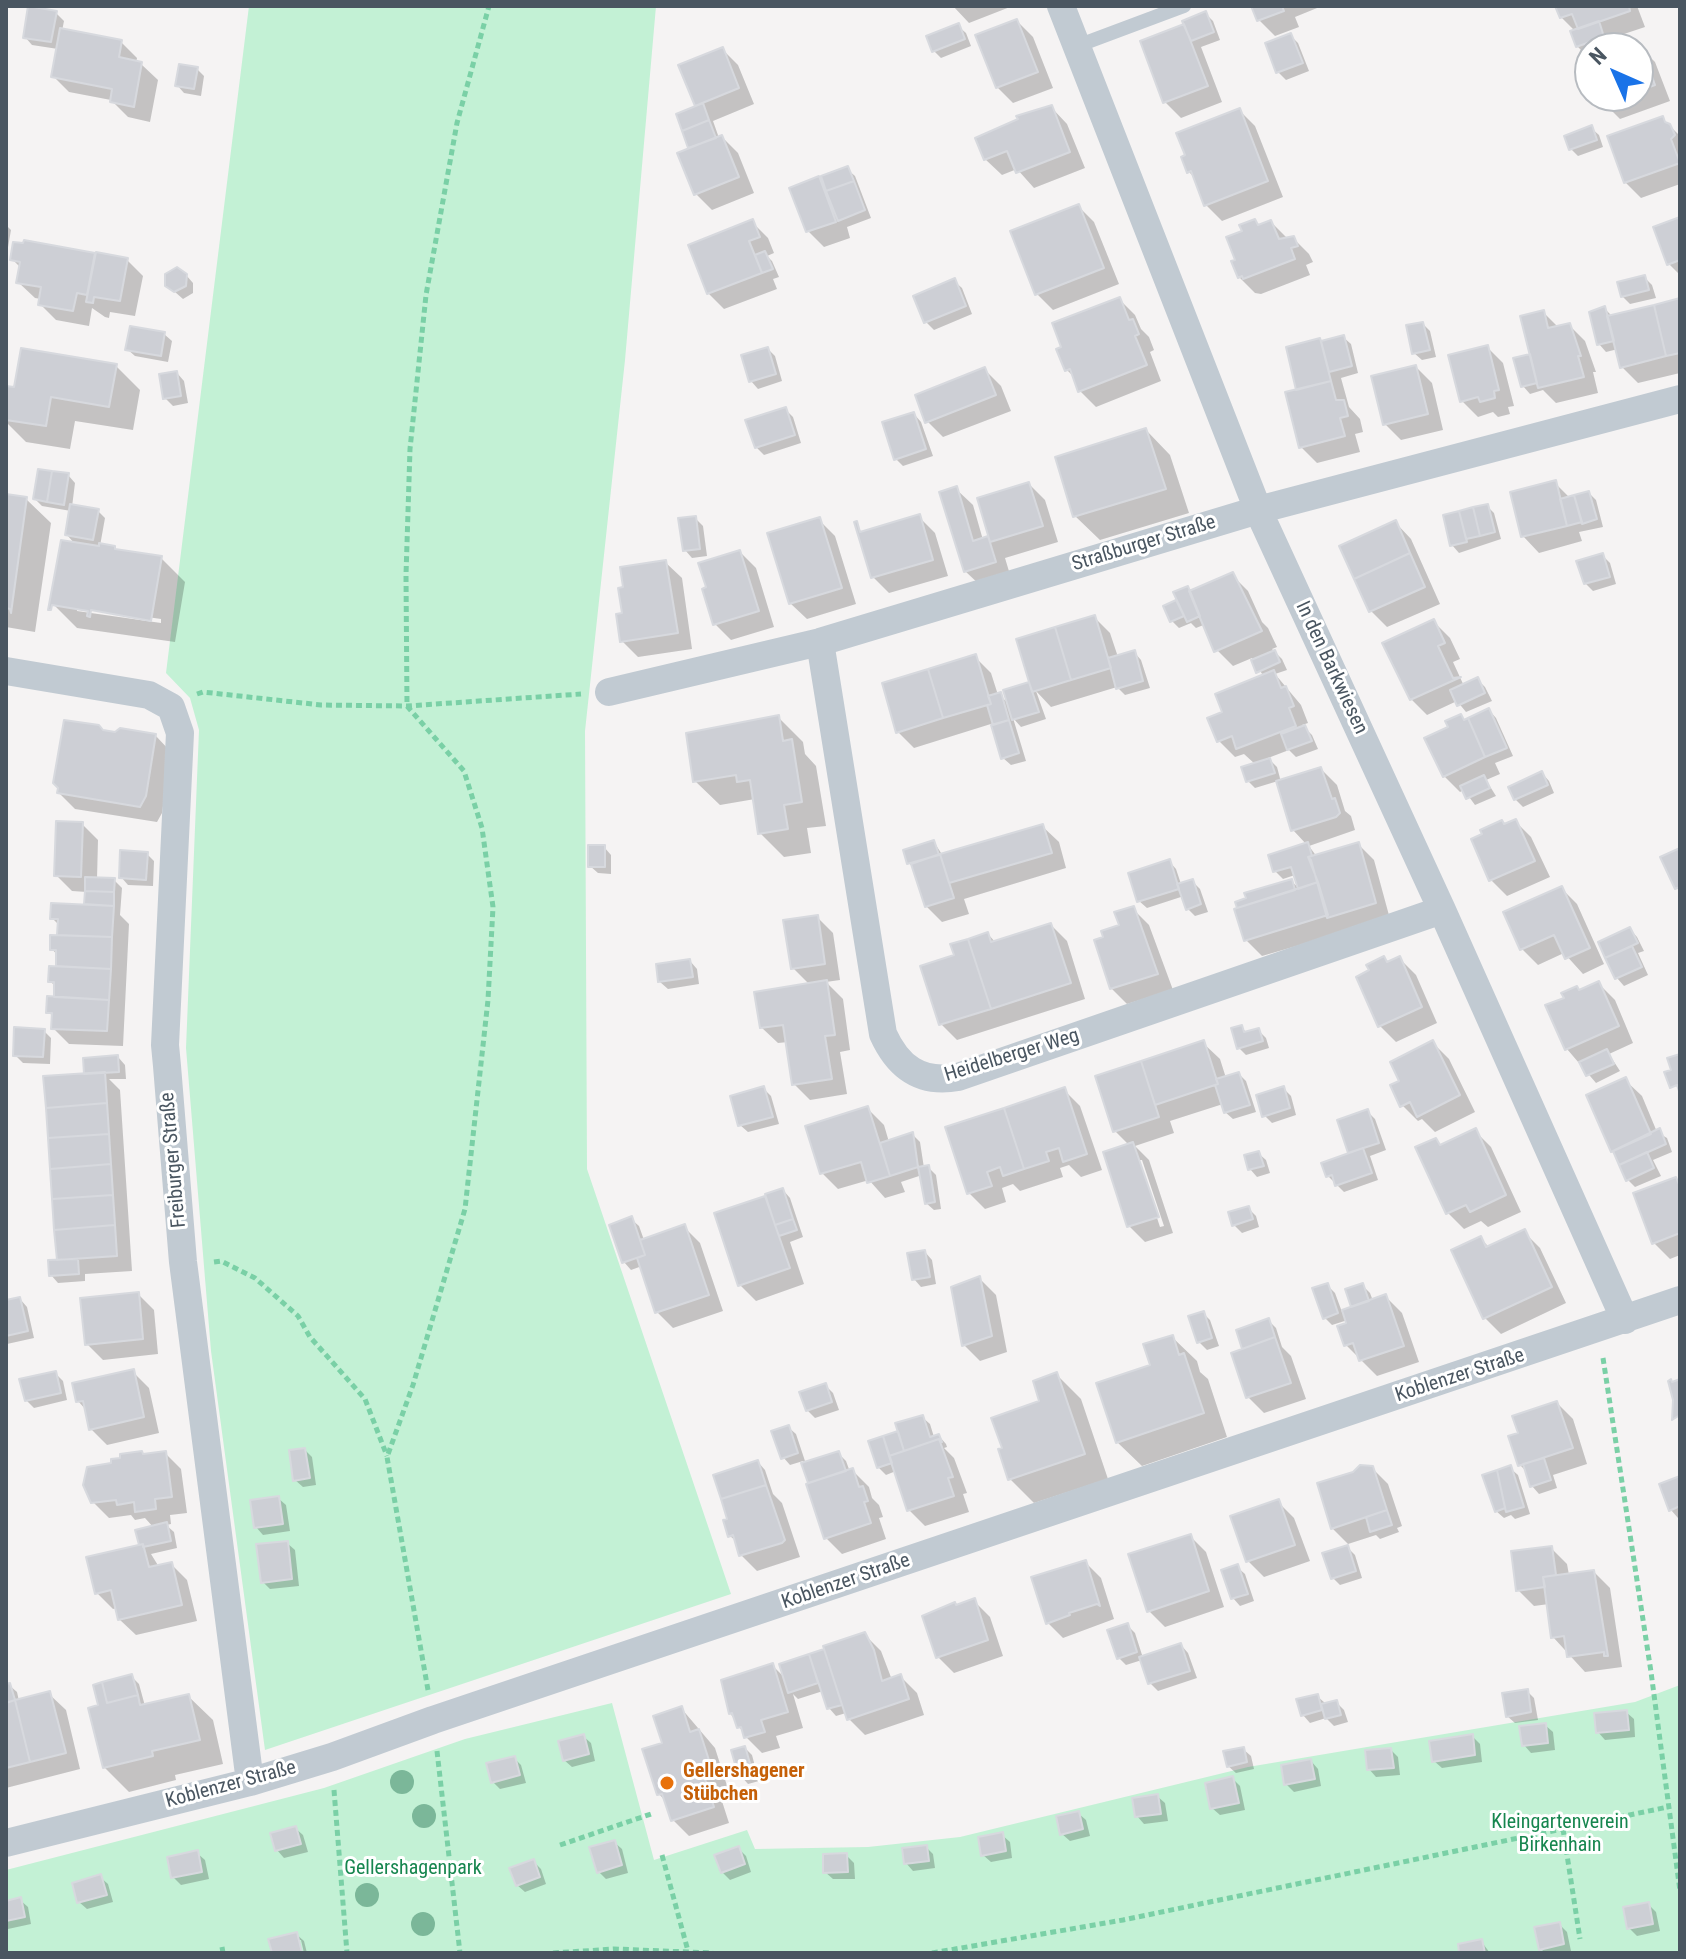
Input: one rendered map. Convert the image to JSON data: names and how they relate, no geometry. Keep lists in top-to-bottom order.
{
  "streets": {
    "street": [
      "Straßburger Straße",
      "In den Barkwiesen",
      "Heidelberger Weg",
      "Freiburger Straße",
      "Koblenzer Straße"
    ]
  },
  "crossings": [
    ["Straßburger Straße", "In den Barkwiesen"],
    ["Straßburger Straße", "Heidelberger Weg"],
    ["In den Barkwiesen", "Heidelberger Weg"],
    ["In den Barkwiesen", "Koblenzer Straße"],
    ["Freiburger Straße", "Koblenzer Straße"]
  ],
  "parks": ["Kleingartenverein Birkenhain", "Gellershagenpark"],
  "places": ["Gellershagener Stübchen"],
  "north": "top left"
}
